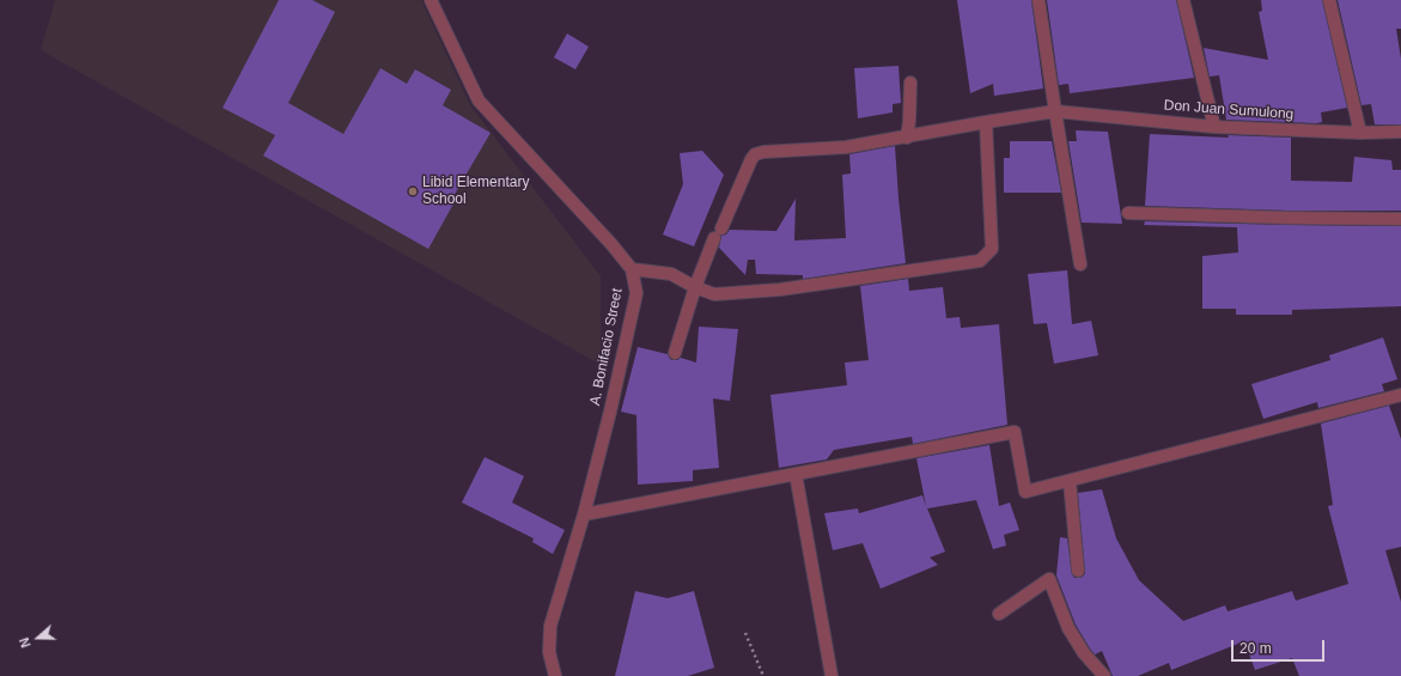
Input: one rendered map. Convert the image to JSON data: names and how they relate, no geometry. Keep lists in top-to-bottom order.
{
  "streets": {
    "street": ["Don Juan Sumulong", "A. Bonifacio Street"]
  },
  "places": ["Libid Elementary School"],
  "scale_bar": "20 m",
  "north": "left"
}
